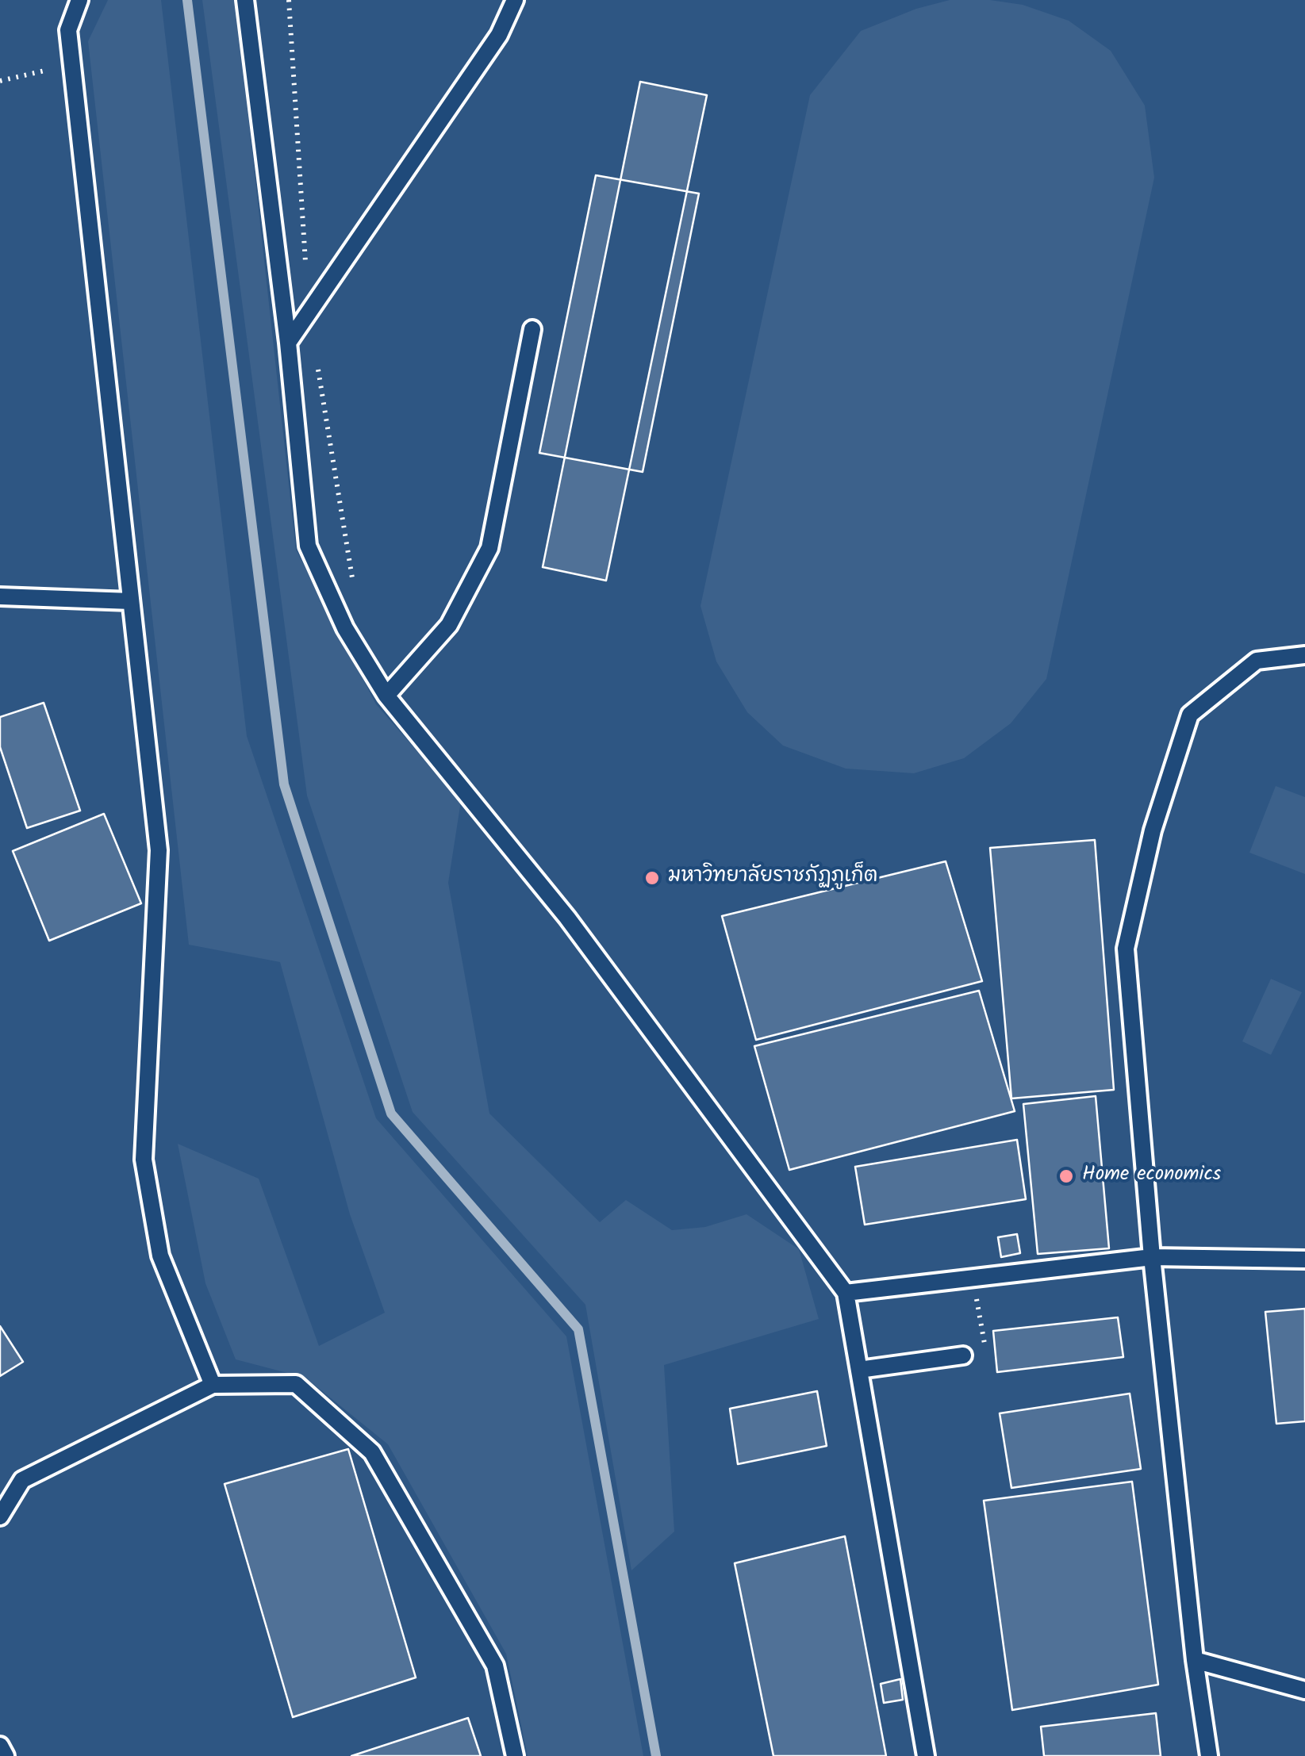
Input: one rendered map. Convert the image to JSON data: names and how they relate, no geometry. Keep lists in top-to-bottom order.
{
  "places": ["มหาวิทยาลัยราชภัฏภูเก็ต", "Home economics"]
}
